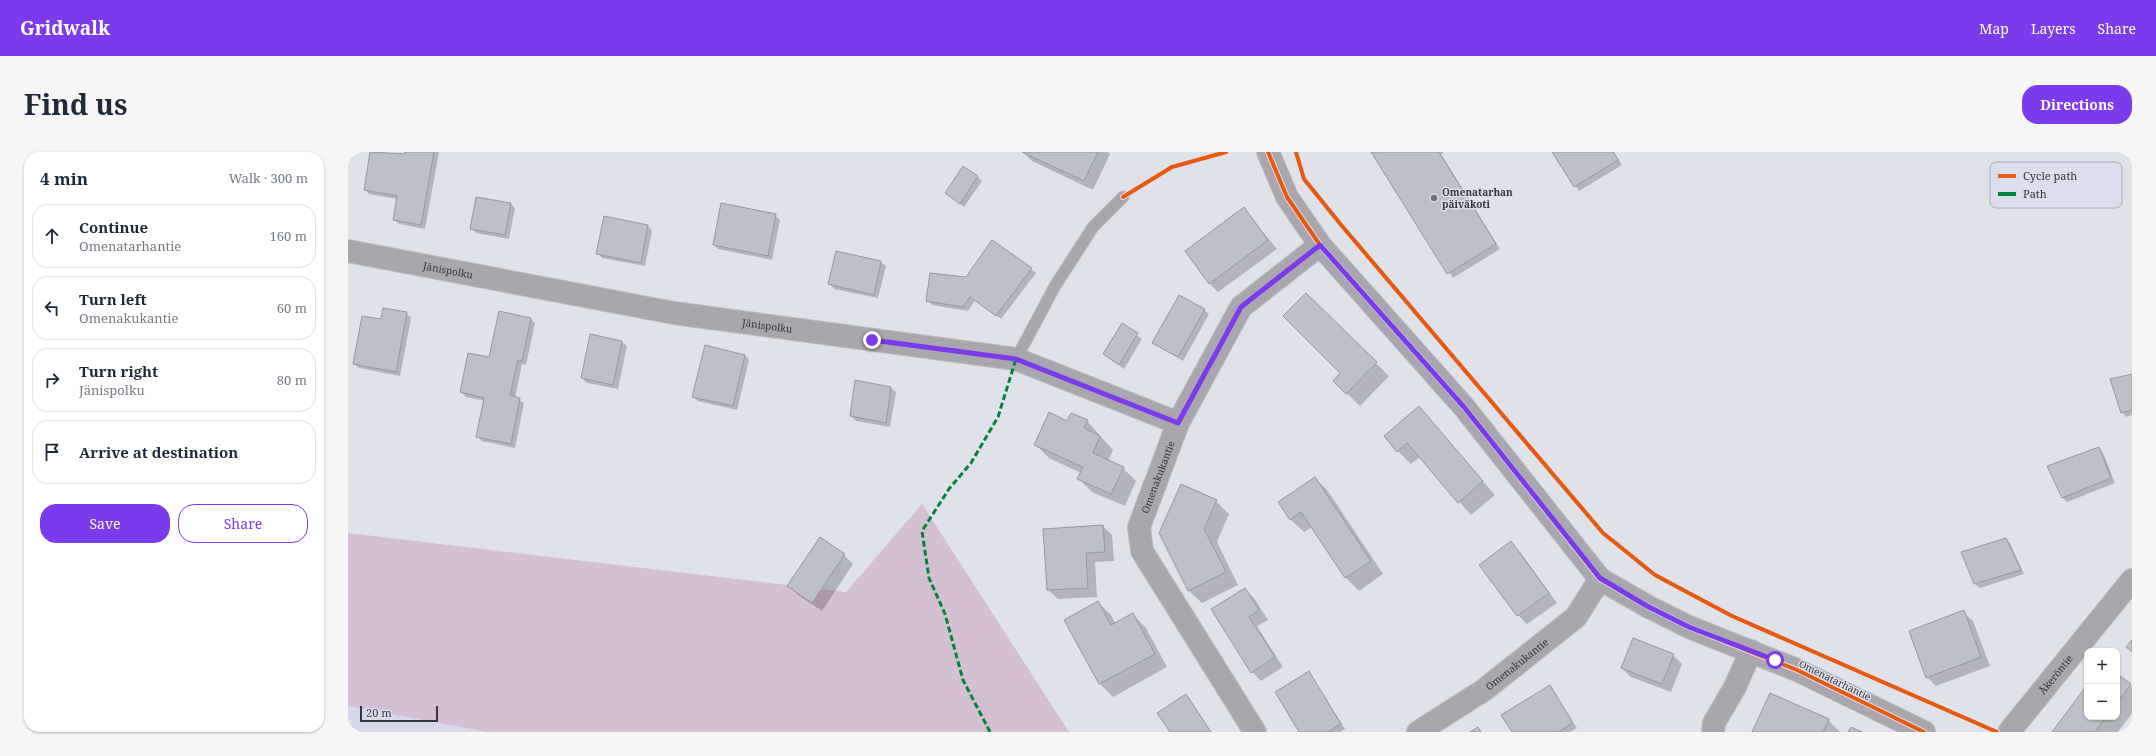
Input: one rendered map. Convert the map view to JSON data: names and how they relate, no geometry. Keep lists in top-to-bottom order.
{
  "streets": {
    "street": [
      "Jänispolku",
      "Omenakukantie",
      "Åkeröntie",
      "Omenatarhantie"
    ]
  },
  "crossings": [
    ["Jänispolku", "Omenakukantie"],
    ["Omenakukantie", "Omenatarhantie"]
  ],
  "places": ["Omenatarhan päiväkoti"],
  "legend": ["Cycle path", "Path"],
  "scale_bar": "20 m",
  "page": {
    "header": "Gridwalk",
    "nav": ["Map", "Layers", "Share"],
    "title": "Find us",
    "buttons": [
      "Directions",
      ["Save", "Share"]
    ],
    "heading": ["4 min", "Walk · 300 m"],
    "list": [
      ["Continue", "Omenatarhantie", "160 m"],
      ["Turn left", "Omenakukantie", "60 m"],
      ["Turn right", "Jänispolku", "80 m"],
      "Arrive at destination"
    ],
    "map_buttons": ["+", "−"],
    "scale": "20 m"
  }
}
